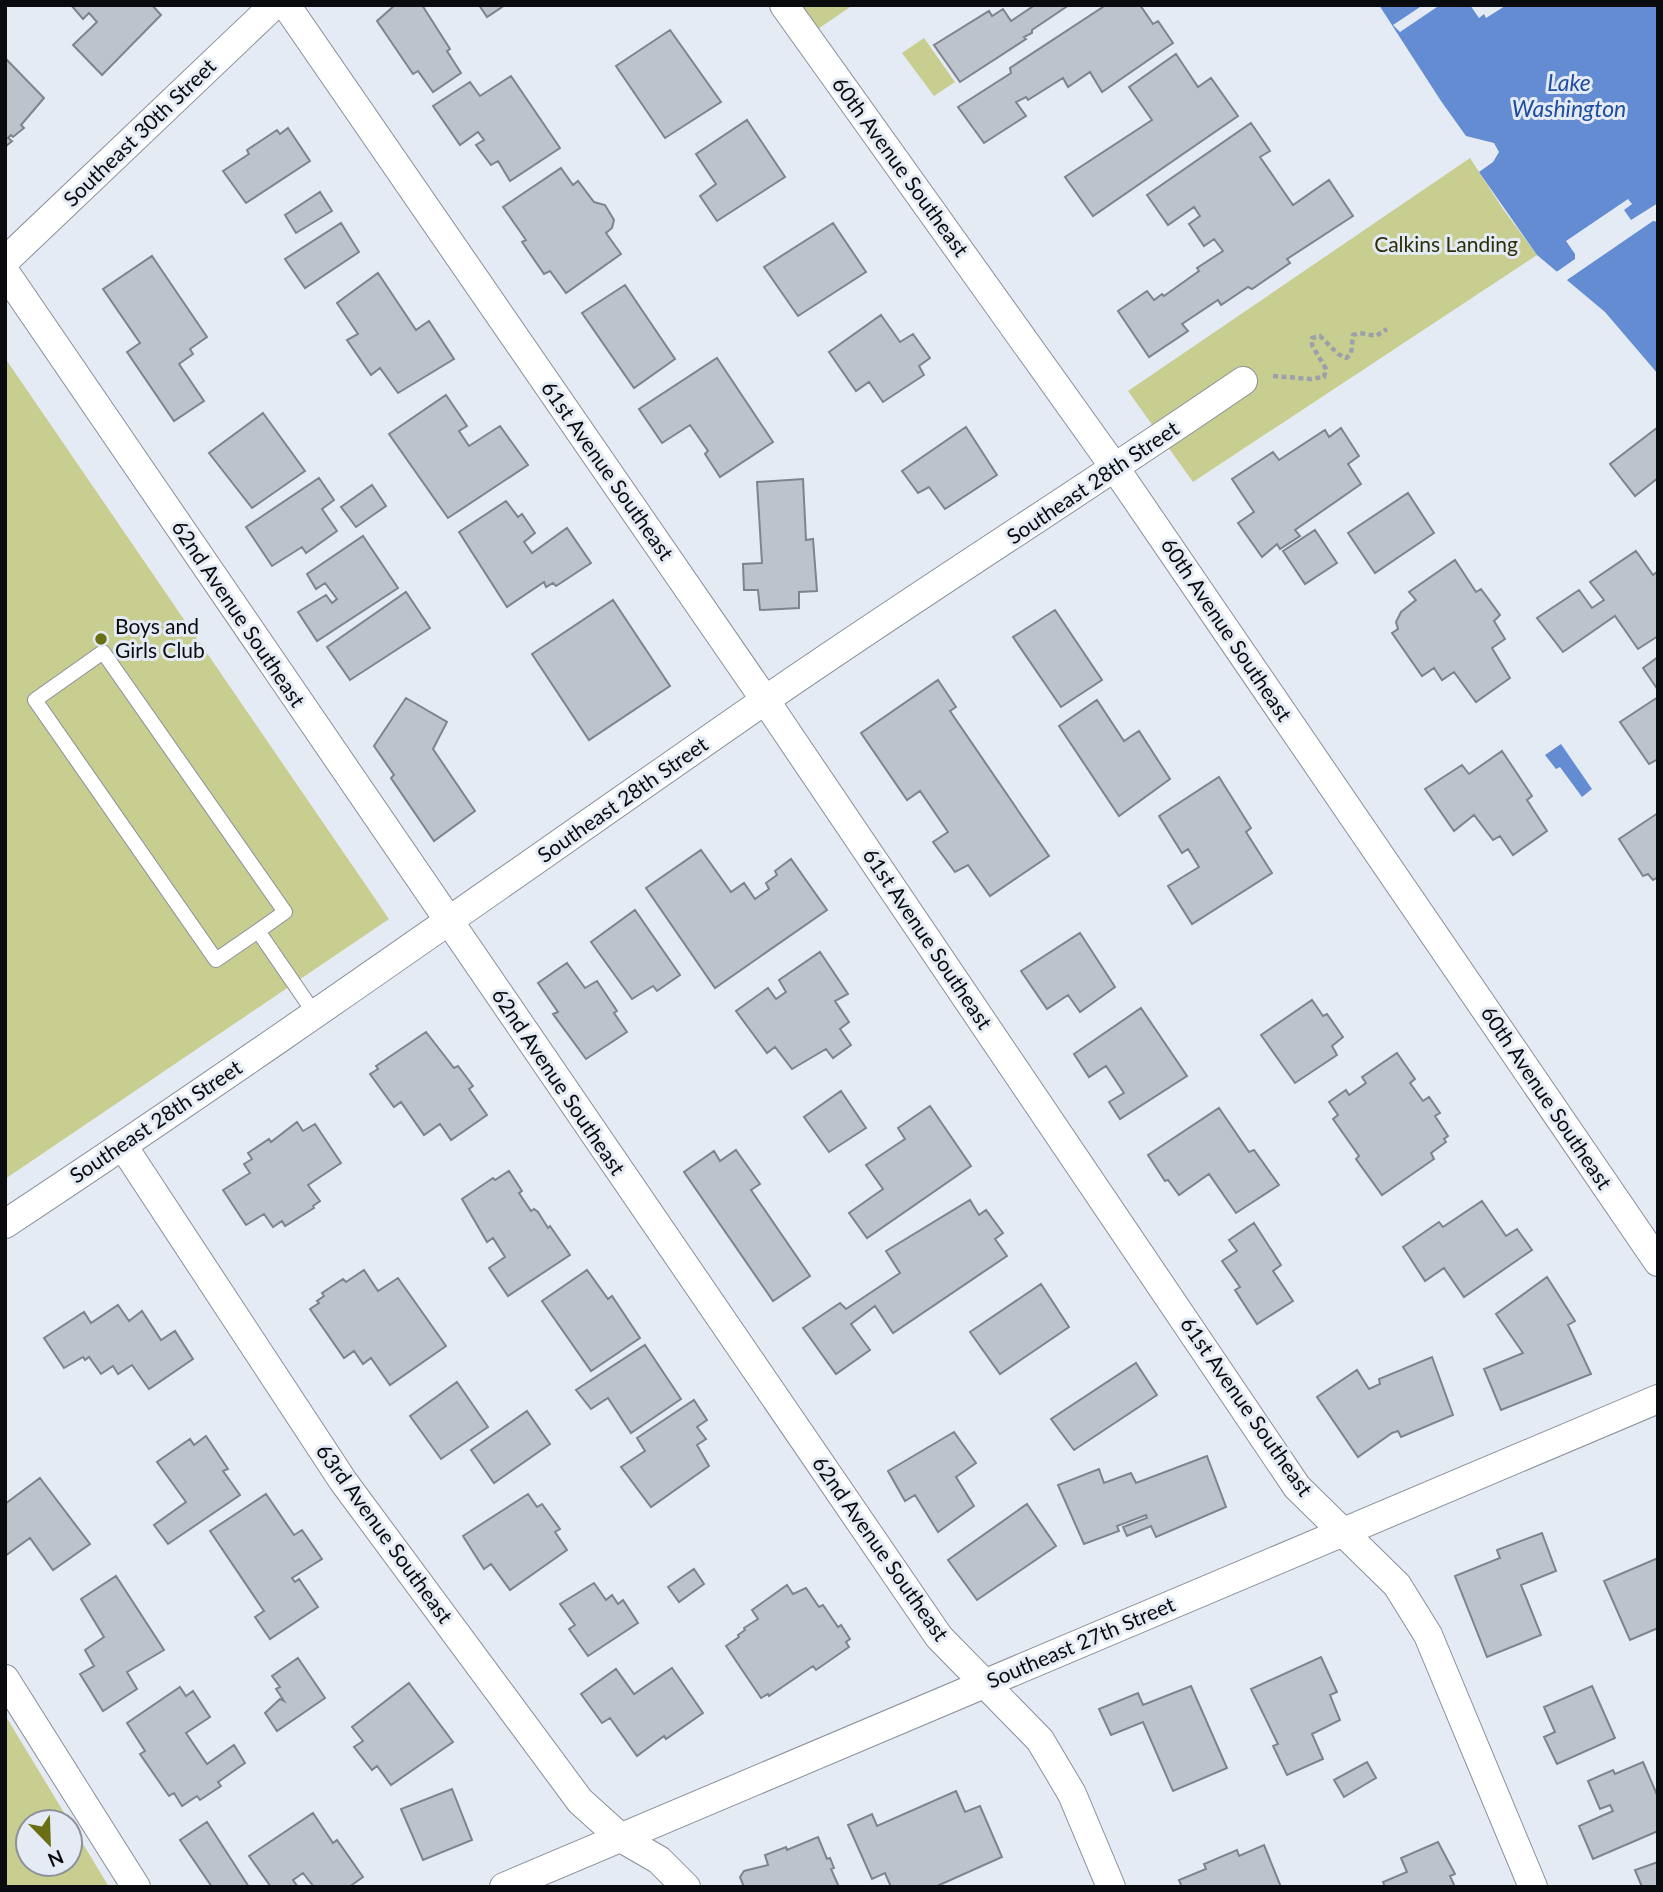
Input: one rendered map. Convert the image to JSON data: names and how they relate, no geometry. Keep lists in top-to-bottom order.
{
  "streets": {
    "street": [
      "Southeast 30th Street",
      "60th Avenue Southeast",
      "61st Avenue Southeast",
      "Southeast 28th Street",
      "62nd Avenue Southeast",
      "63rd Avenue Southeast",
      "Southeast 27th Street"
    ]
  },
  "crossings": [
    ["60th Avenue Southeast", "Southeast 28th Street"],
    ["61st Avenue Southeast", "Southeast 28th Street"],
    ["61st Avenue Southeast", "Southeast 27th Street"],
    ["Southeast 28th Street", "62nd Avenue Southeast"],
    ["Southeast 28th Street", "63rd Avenue Southeast"],
    ["62nd Avenue Southeast", "Southeast 27th Street"],
    ["63rd Avenue Southeast", "Southeast 27th Street"]
  ],
  "water": ["Lake Washington"],
  "parks": ["Calkins Landing"],
  "places": ["Boys and Girls Club"],
  "north": "bottom right"
}
